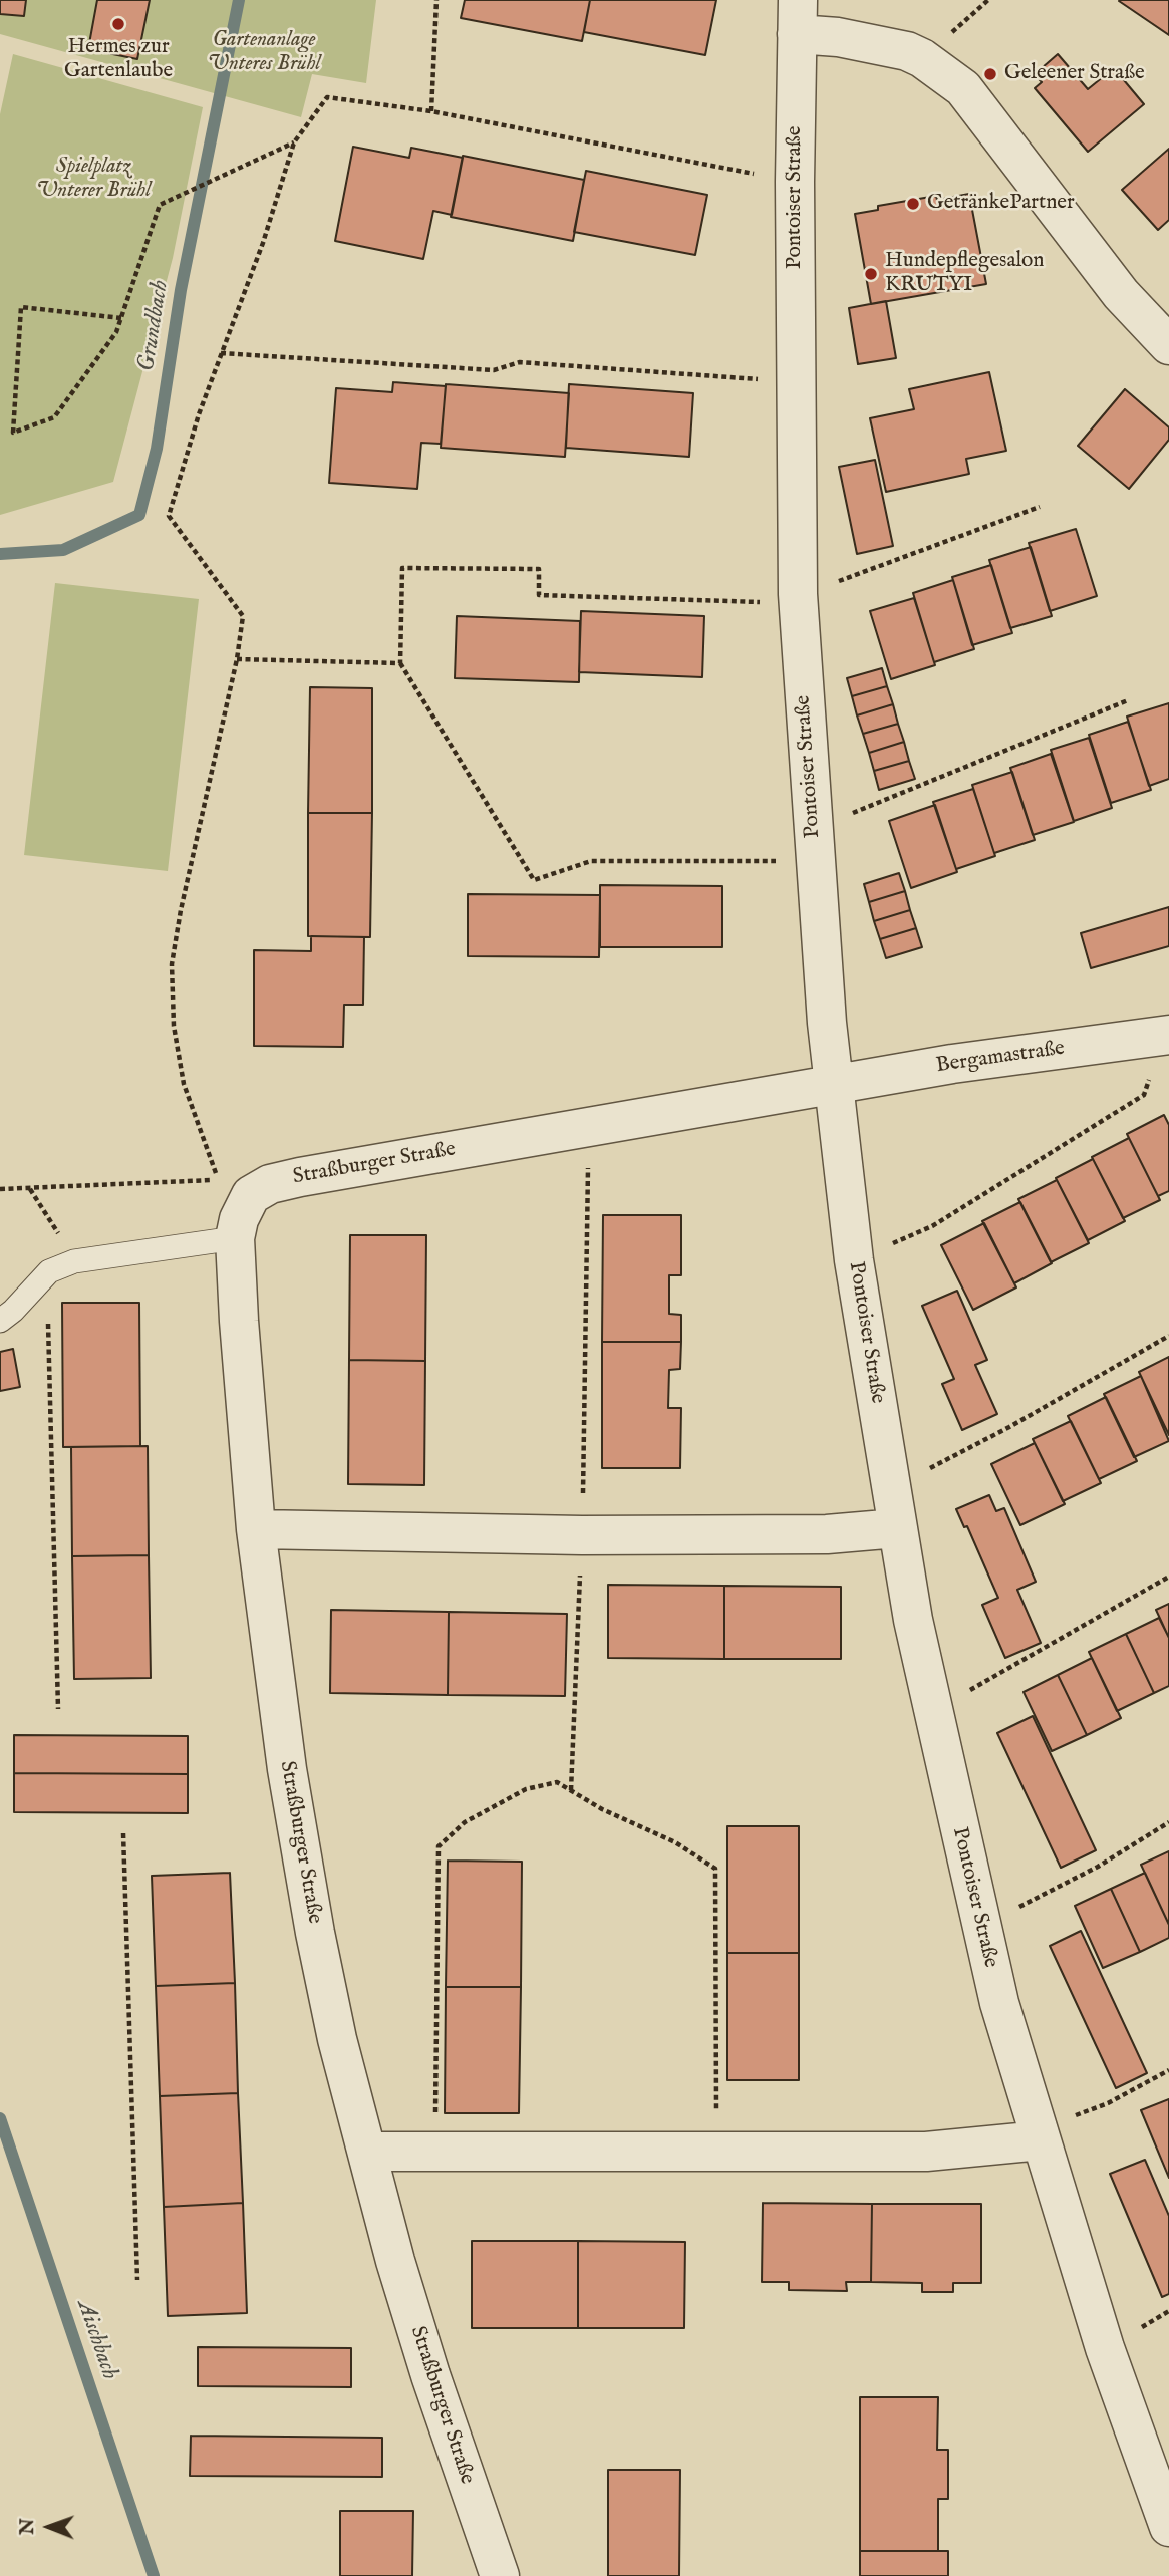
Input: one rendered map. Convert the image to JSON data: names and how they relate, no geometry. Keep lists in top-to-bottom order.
{
  "streets": {
    "street": ["Pontoiser Straße", "Bergamastraße", "Straßburger Straße"]
  },
  "crossings": [
    ["Pontoiser Straße", "Bergamastraße"],
    ["Pontoiser Straße", "Straßburger Straße"],
    ["Bergamastraße", "Straßburger Straße"]
  ],
  "water": ["Grundbach", "Aischbach"],
  "parks": ["Gartenanlage Unteres Brühl", "Spielplatz Unterer Brühl"],
  "places": [
    "Hermes zur Gartenlaube",
    "Geleener Straße",
    "GetränkePartner",
    "Hundepflegesalon KRUTYI"
  ],
  "north": "left"
}
